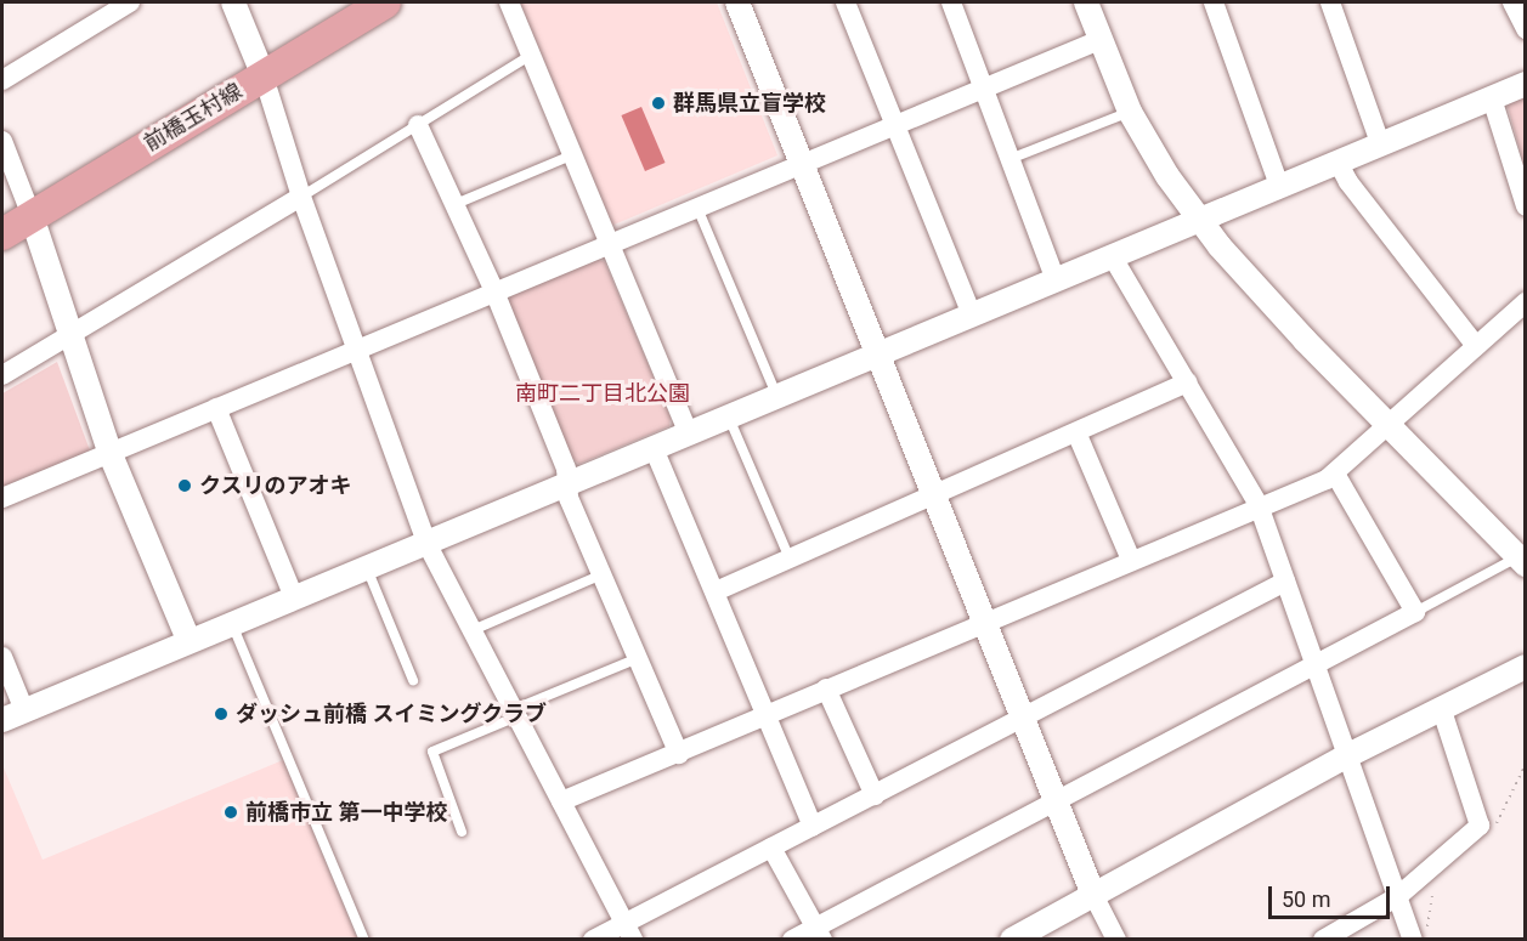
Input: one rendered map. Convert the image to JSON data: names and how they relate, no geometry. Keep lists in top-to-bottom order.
{
  "streets": {
    "main road": ["前橋玉村線"]
  },
  "parks": ["南町二丁目北公園"],
  "places": [
    "群馬県立盲学校",
    "クスリのアオキ",
    "ダッシュ前橋 スイミングクラブ",
    "前橋市立 第一中学校"
  ],
  "scale_bar": "50 m"
}
